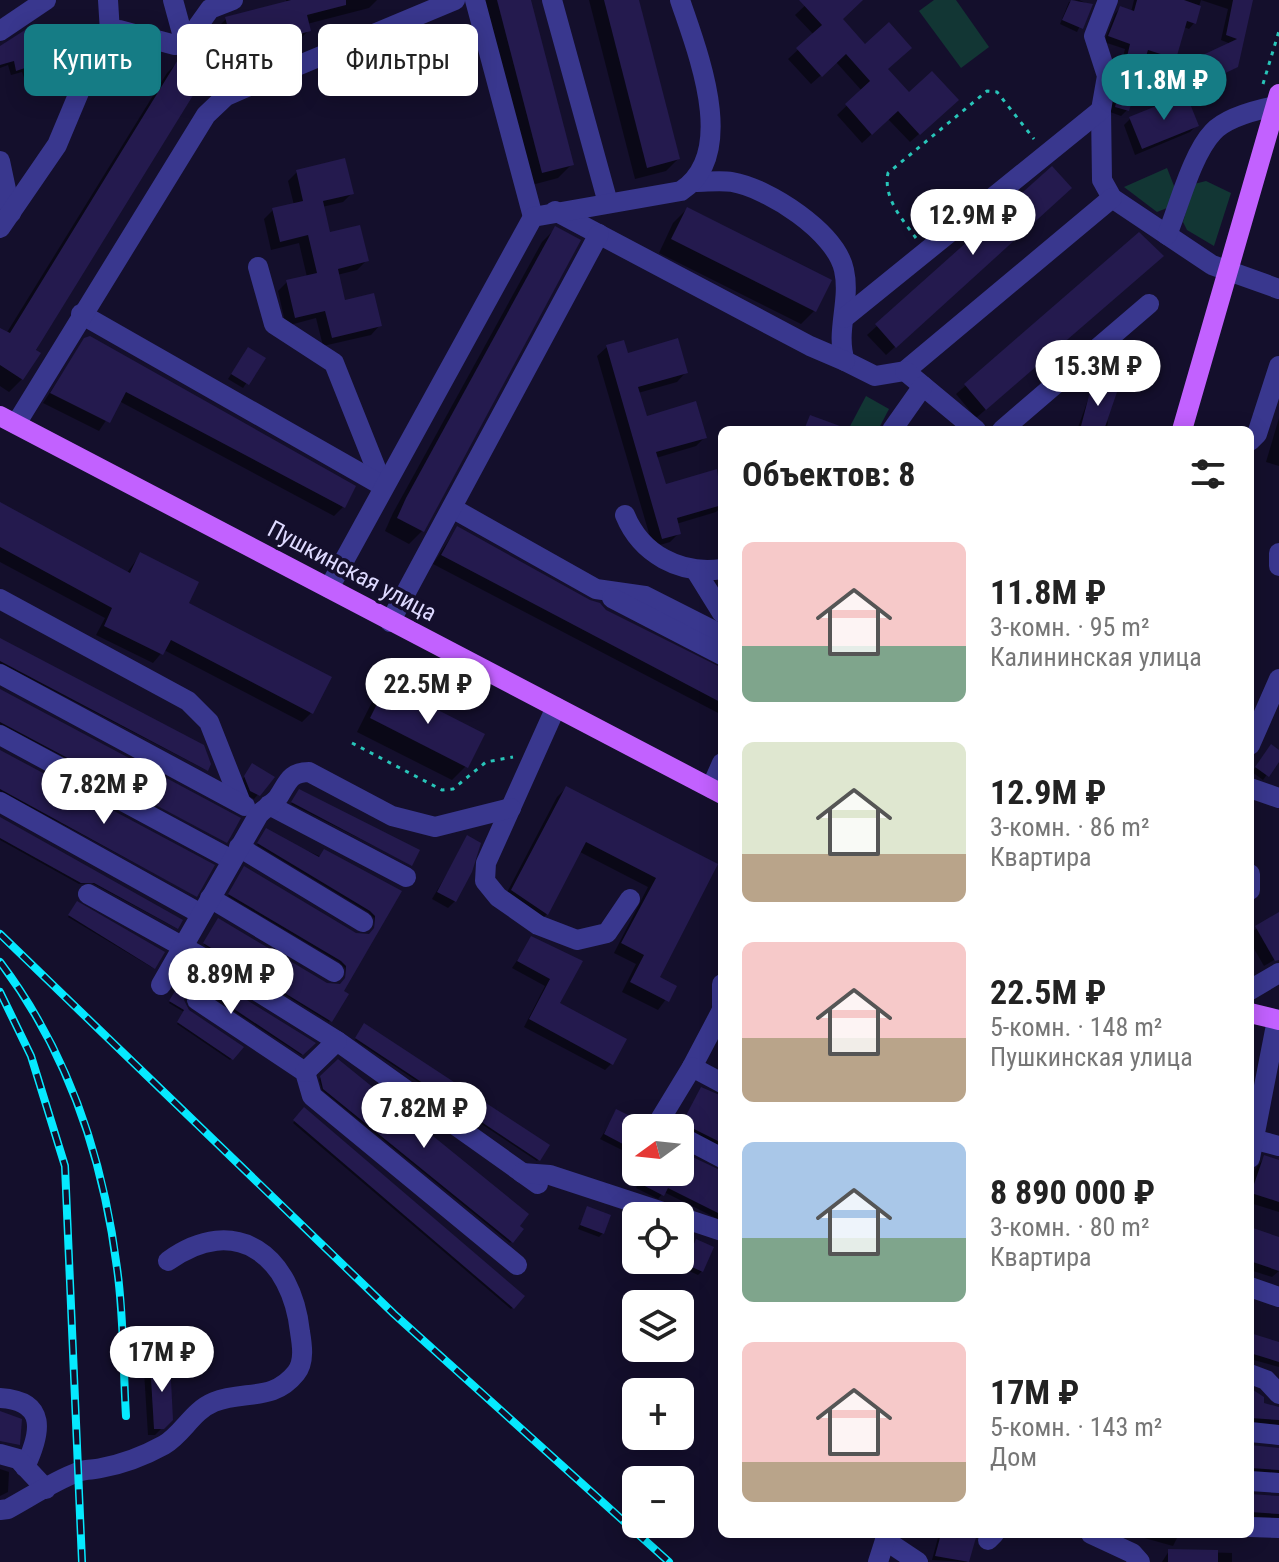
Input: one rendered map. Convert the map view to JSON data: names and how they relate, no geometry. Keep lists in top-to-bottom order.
{
  "streets": {
    "main road": ["Пушкинская улица"]
  },
  "north": "left",
  "page": {
    "chip": ["Купить", "Снять", "Фильтры"],
    "price": [
      "11.8M ₽",
      "12.9M ₽",
      "15.3M ₽",
      "22.5M ₽",
      "7.82M ₽",
      "8.89M ₽",
      "7.82M ₽",
      "17M ₽"
    ],
    "heading": "Объектов: 8",
    "list": [
      {
        "name": "11.8M ₽",
        "note": "3-комн. · 95 m² · Калининская улица"
      },
      {
        "name": "12.9M ₽",
        "note": "3-комн. · 86 m² · Квартира"
      },
      {
        "name": "22.5M ₽",
        "note": "5-комн. · 148 m² · Пушкинская улица"
      },
      {
        "name": "8 890 000 ₽",
        "note": "3-комн. · 80 m² · Квартира"
      },
      {
        "name": "17M ₽",
        "note": "5-комн. · 143 m² · Дом"
      }
    ],
    "map_buttons": ["+", "−"]
  }
}
